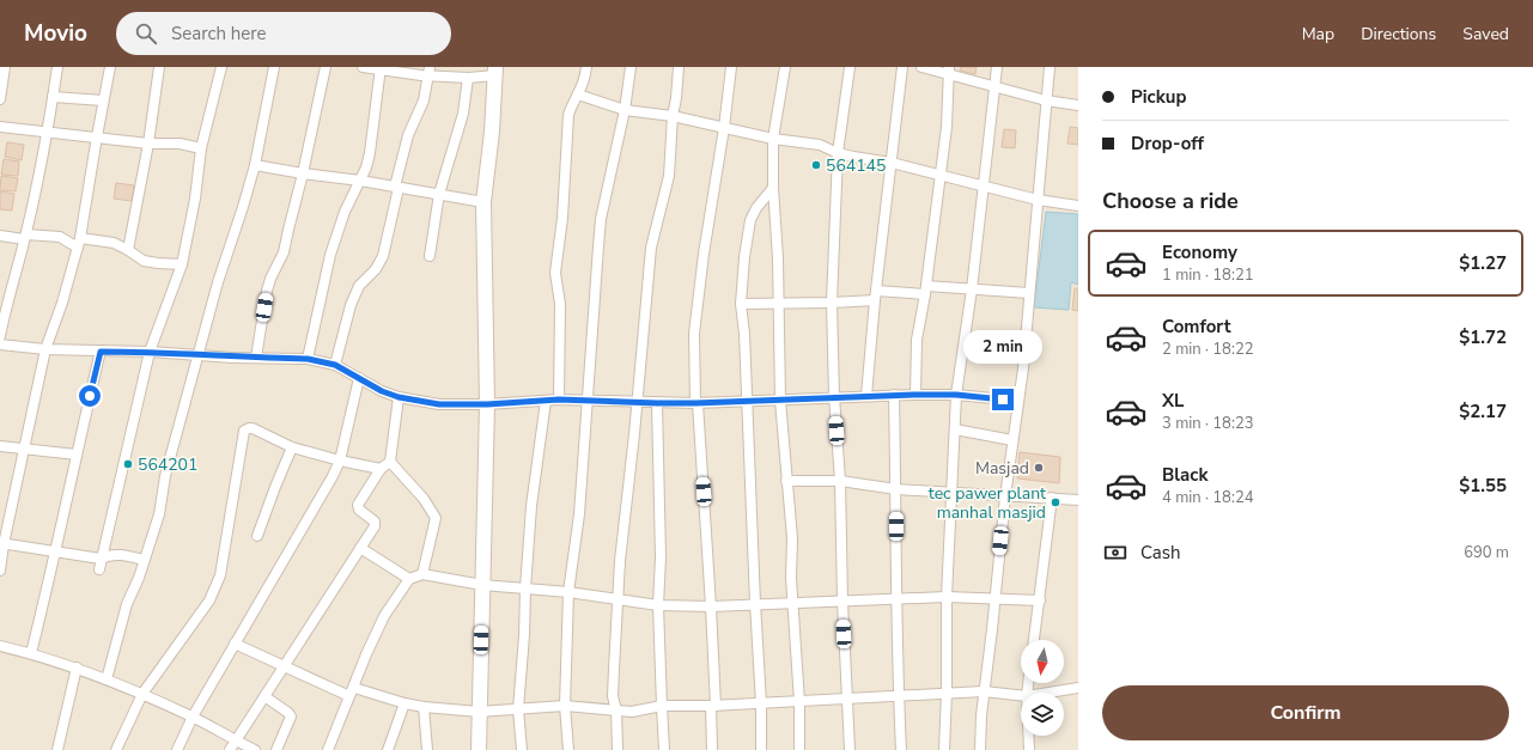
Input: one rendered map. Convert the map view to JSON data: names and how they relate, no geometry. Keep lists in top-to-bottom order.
{
  "places": [
    "564145",
    "564201",
    "Masjad",
    "tec pawer plant manhal masjid"
  ],
  "north": "bottom",
  "page": {
    "header": "Movio",
    "search": "Search here",
    "nav": ["Map", "Directions", "Saved"],
    "banner": ["Pickup", "Drop-off"],
    "heading": "Choose a ride",
    "list": [
      {
        "name": "Economy",
        "note": "1 min · 18:21",
        "value": "$1.27"
      },
      {
        "name": "Comfort",
        "note": "2 min · 18:22",
        "value": "$1.72"
      },
      {
        "name": "XL",
        "note": "3 min · 18:23",
        "value": "$2.17"
      },
      {
        "name": "Black",
        "note": "4 min · 18:24",
        "value": "$1.55"
      }
    ],
    "bubble": "2 min",
    "pay": ["Cash", "690 m"],
    "buttons": "Confirm"
  }
}
